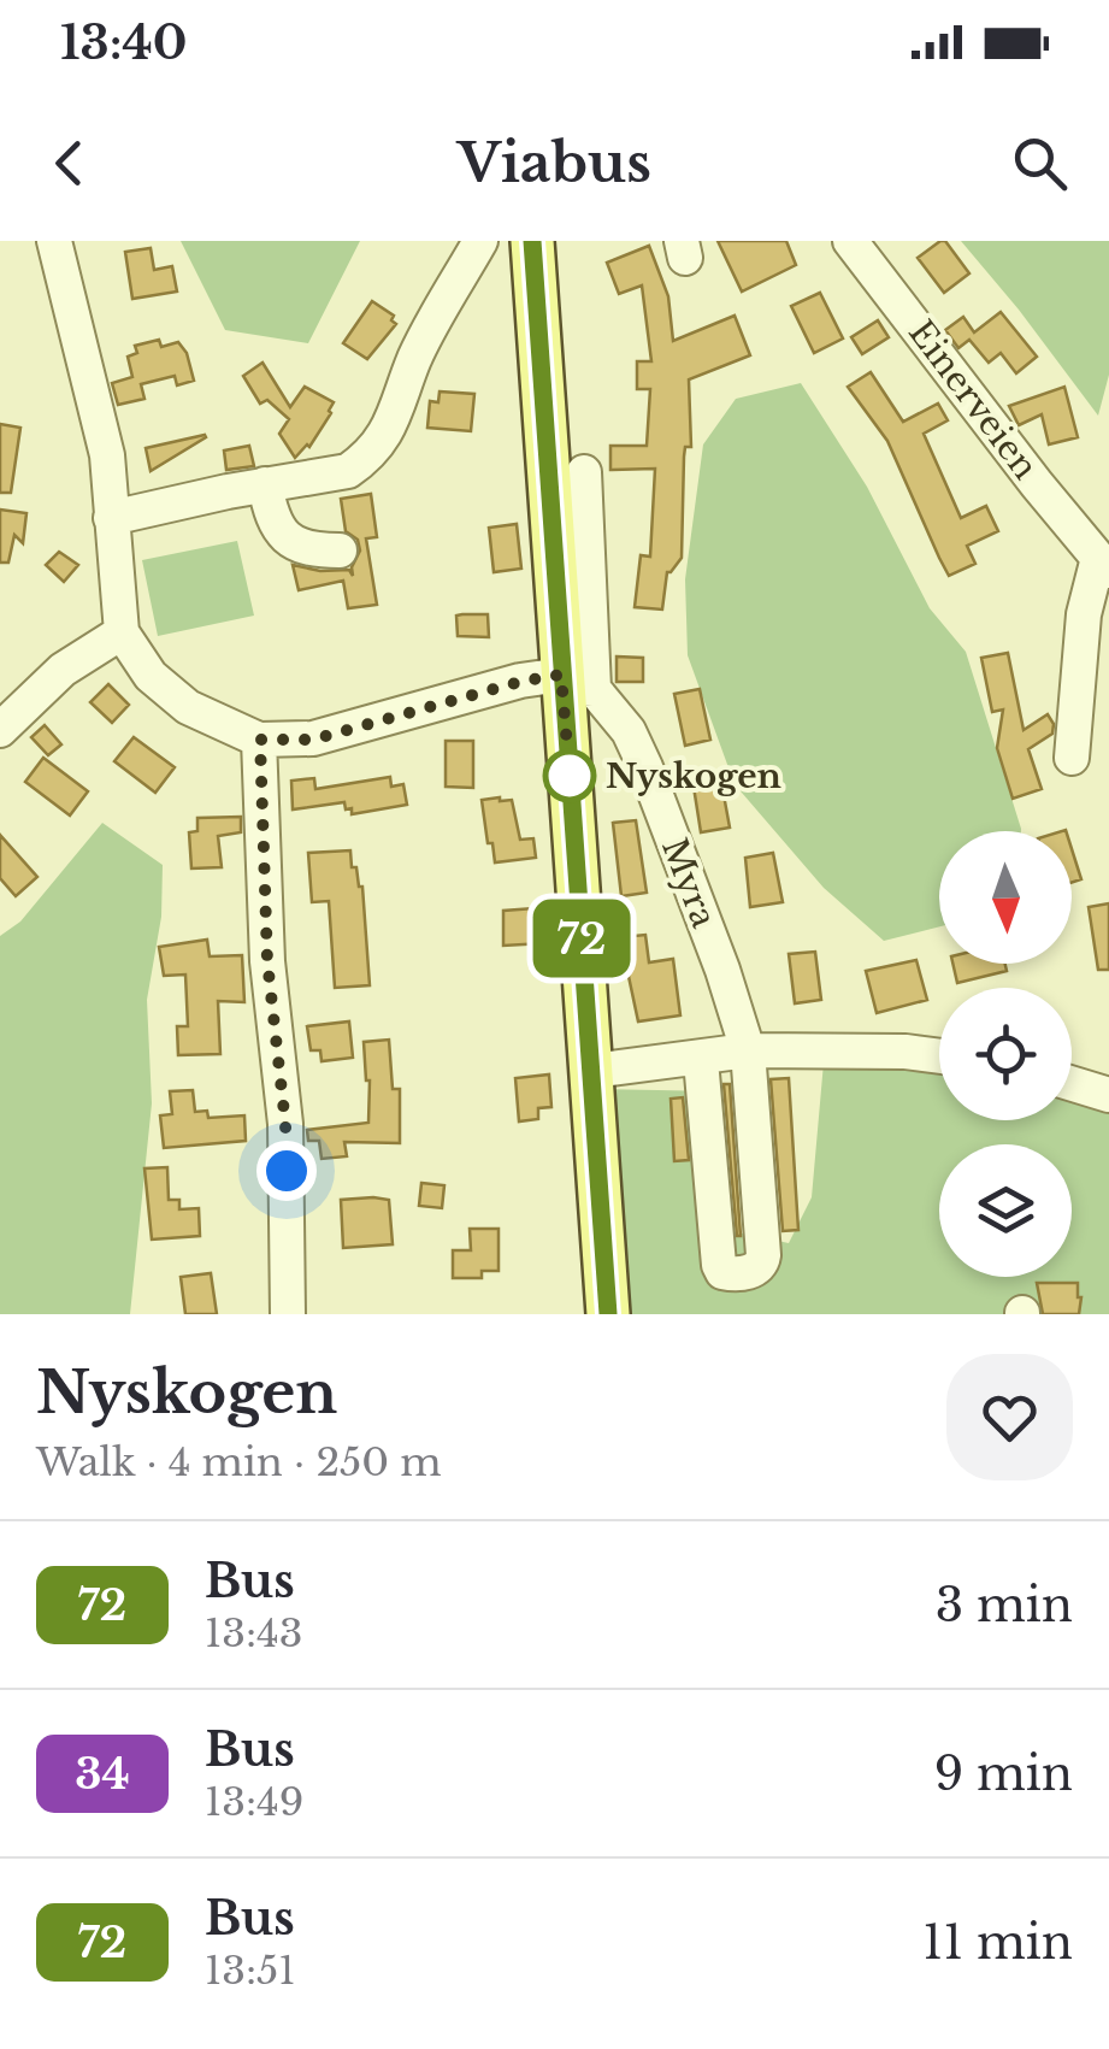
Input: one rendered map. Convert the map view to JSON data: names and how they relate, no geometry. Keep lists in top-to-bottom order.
{
  "streets": {
    "street": ["Einerveien", "Myra"]
  },
  "places": ["Nyskogen"],
  "lines": ["bus line 72"],
  "north": "bottom",
  "page": {
    "status": "13:40",
    "header": "Viabus",
    "on_map": "72",
    "heading": ["Nyskogen", "Walk · 4 min · 250 m"],
    "list": [
      {
        "mark": "72",
        "name": "Bus",
        "note": "13:43",
        "value": "3 min"
      },
      {
        "mark": "34",
        "name": "Bus",
        "note": "13:49",
        "value": "9 min"
      },
      {
        "mark": "72",
        "name": "Bus",
        "note": "13:51",
        "value": "11 min"
      }
    ]
  }
}
